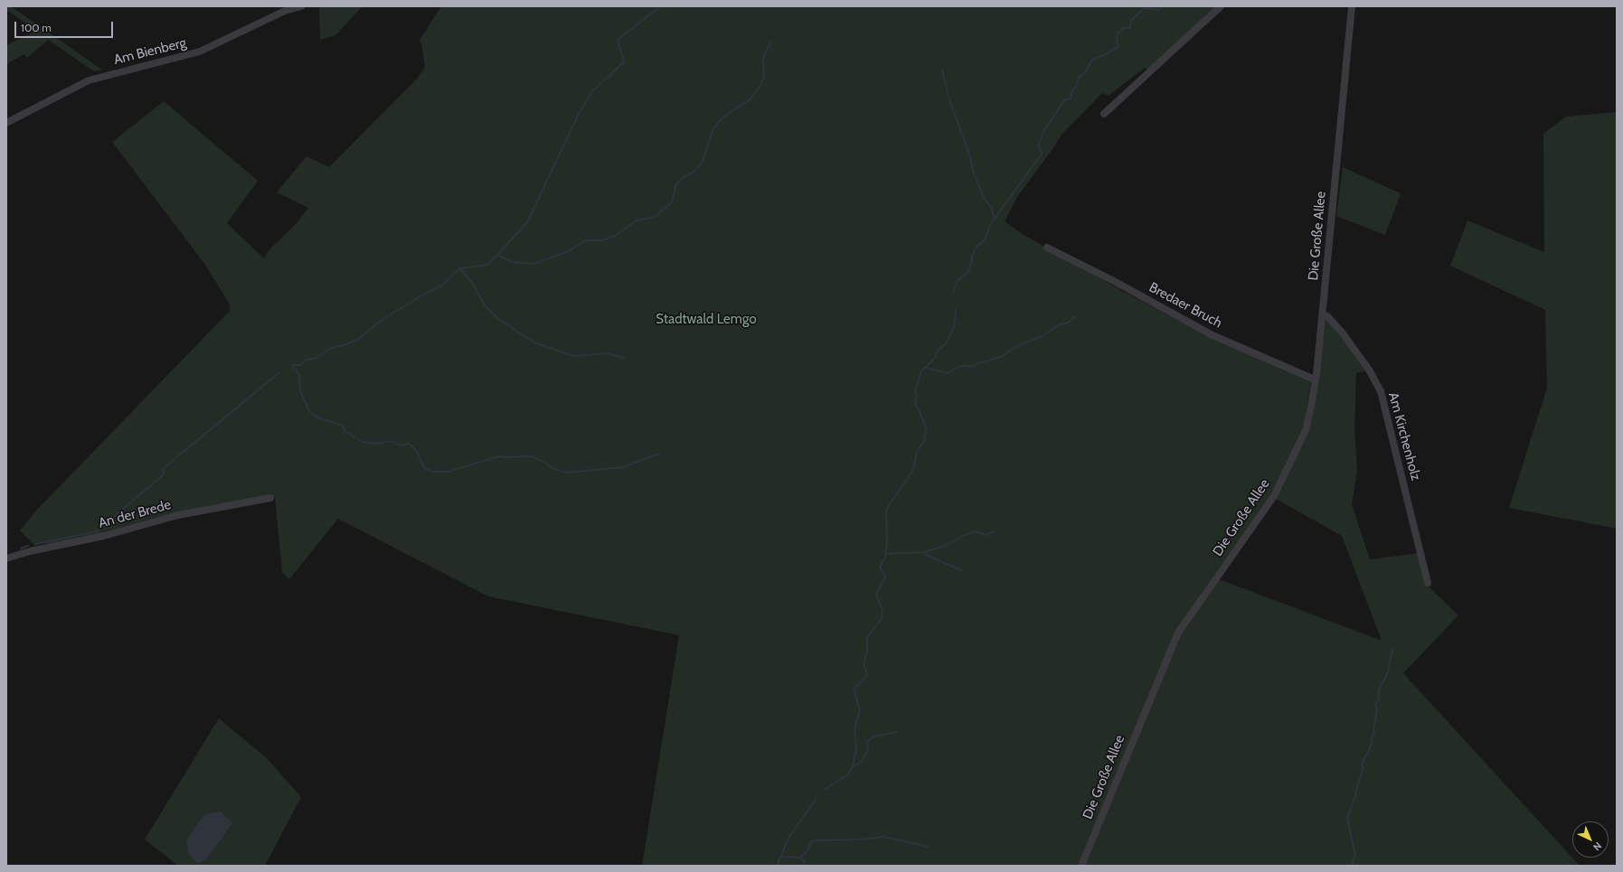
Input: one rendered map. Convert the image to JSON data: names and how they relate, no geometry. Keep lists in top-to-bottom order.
{
  "streets": {
    "street": [
      "Am Bienberg",
      "Die Große Allee",
      "Bredaer Bruch",
      "Am Kirchenholz",
      "An der Brede"
    ]
  },
  "crossings": [
    ["Die Große Allee", "Bredaer Bruch"],
    ["Die Große Allee", "Am Kirchenholz"]
  ],
  "parks": ["Stadtwald Lemgo"],
  "scale_bar": "100 m",
  "north": "bottom right"
}
